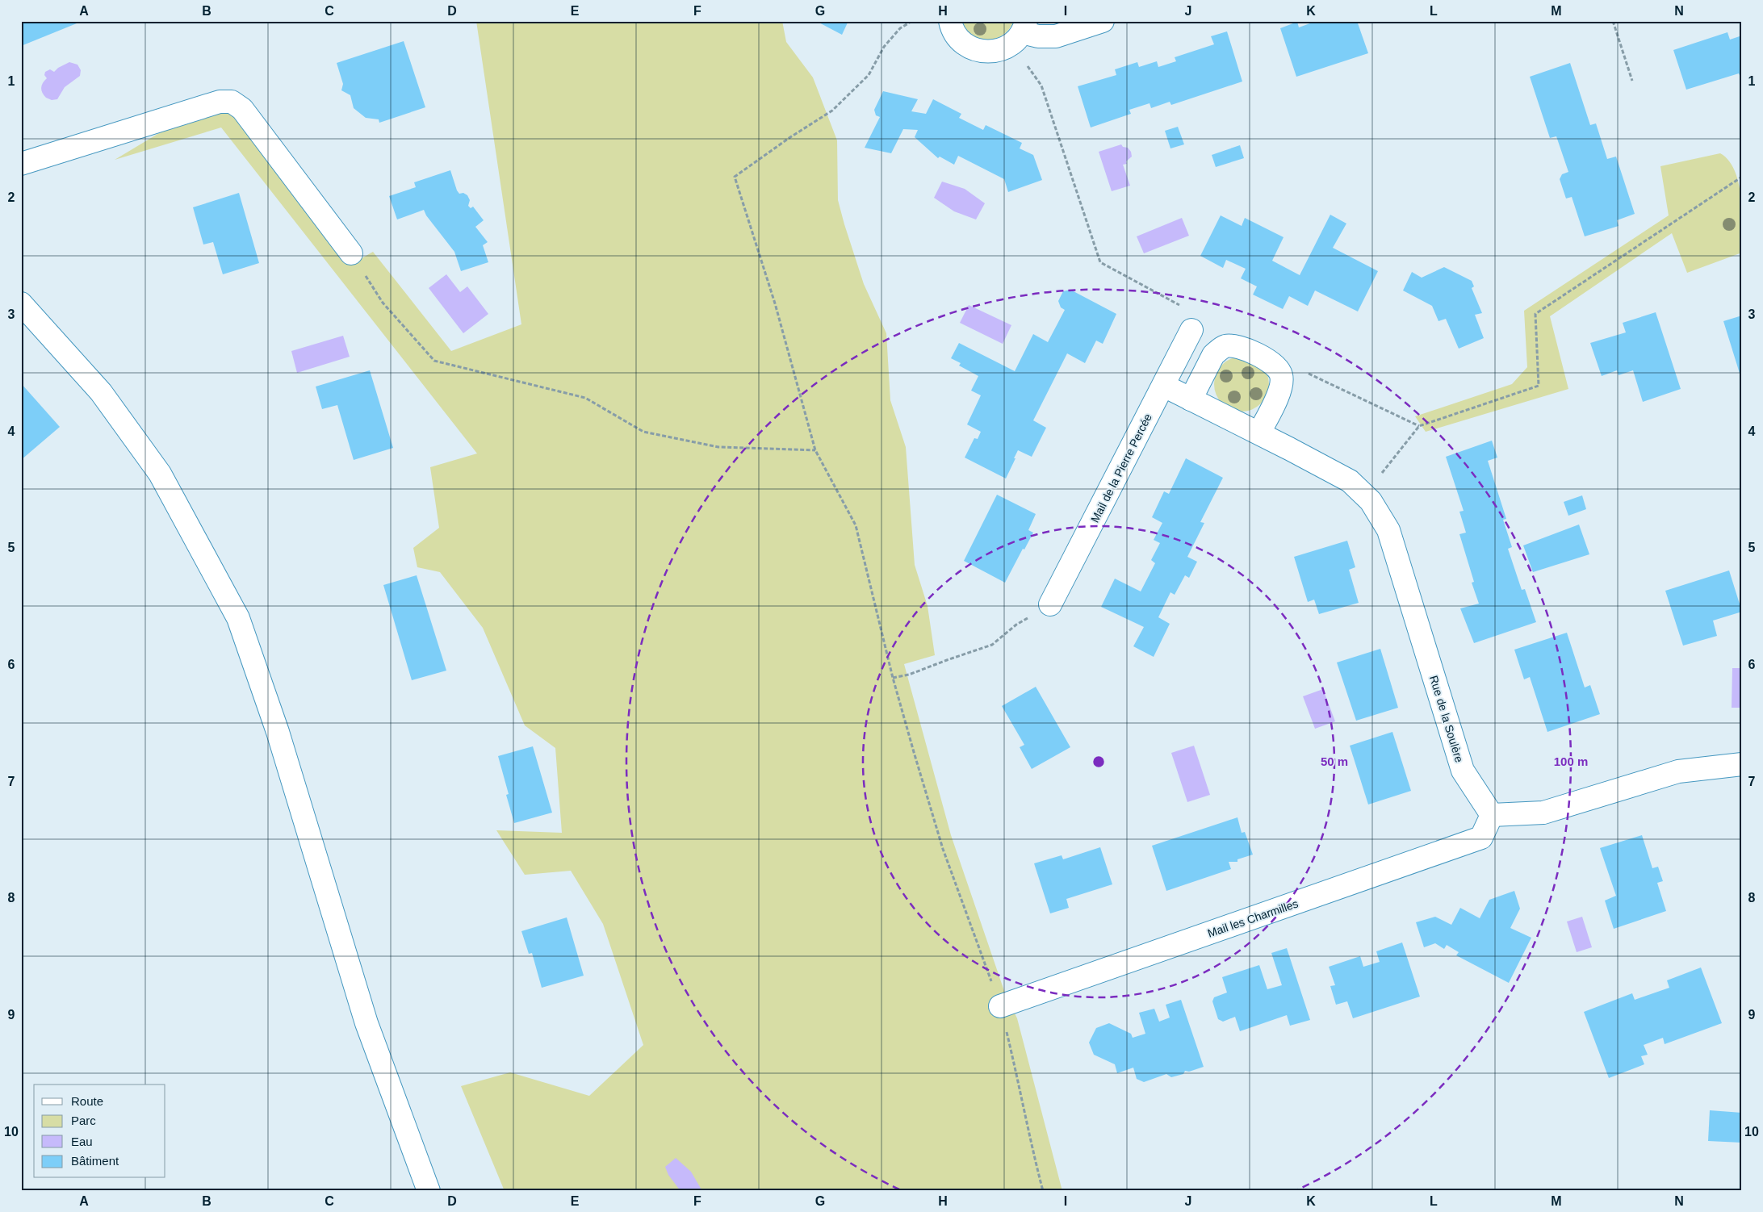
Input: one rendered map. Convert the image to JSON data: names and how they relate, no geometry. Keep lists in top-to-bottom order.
{
  "streets": {
    "street": ["Mail de la Pierre Percée", "Rue de la Soulère", "Mail les Charmilles"]
  },
  "crossings": [
    ["Mail de la Pierre Percée", "Rue de la Soulère"],
    ["Rue de la Soulère", "Mail les Charmilles"]
  ],
  "legend": [
    "Route",
    "Parc",
    "Eau",
    "Bâtiment"
  ],
  "grid": {
    "columns": [
      "A",
      "B",
      "C",
      "D",
      "E",
      "F",
      "G",
      "H",
      "I",
      "J",
      "K",
      "L",
      "M",
      "N"
    ],
    "rows": [
      "1",
      "2",
      "3",
      "4",
      "5",
      "6",
      "7",
      "8",
      "9",
      "10"
    ]
  },
  "rings": ["50 m", "100 m"]
}
